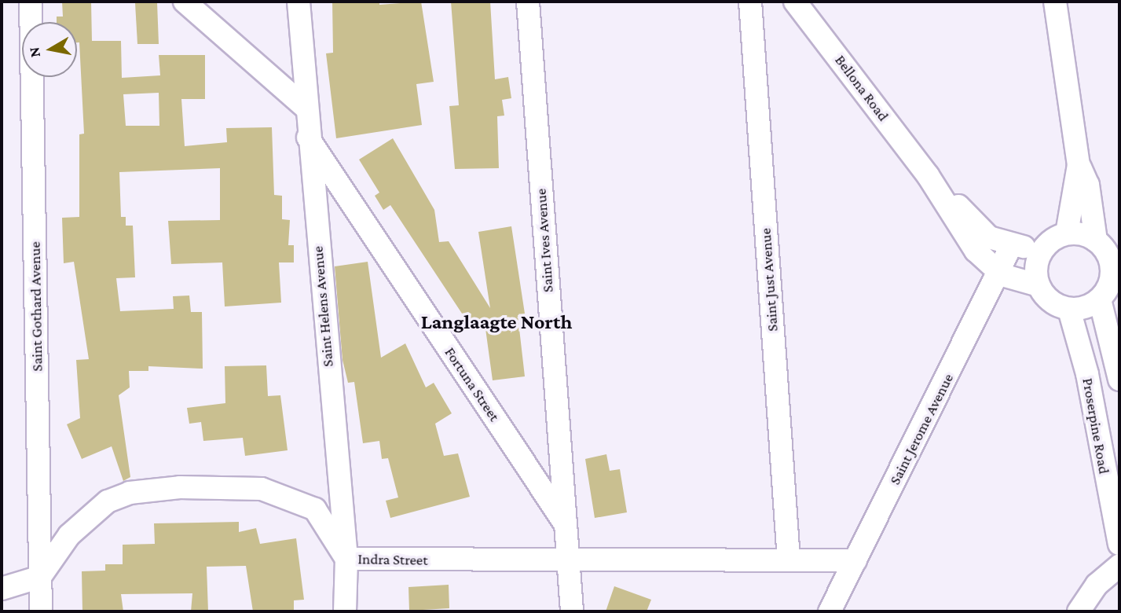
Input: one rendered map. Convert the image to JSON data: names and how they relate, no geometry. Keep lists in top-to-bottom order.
{
  "streets": {
    "street": [
      "Bellona Road",
      "Saint Ives Avenue",
      "Saint Just Avenue",
      "Saint Gothard Avenue",
      "Saint Helens Avenue",
      "Fortuna Street",
      "Proserpine Road",
      "Saint Jerome Avenue",
      "Indra Street"
    ]
  },
  "crossings": [
    ["Bellona Road", "Saint Jerome Avenue"],
    ["Saint Ives Avenue", "Fortuna Street"],
    ["Saint Ives Avenue", "Indra Street"],
    ["Saint Just Avenue", "Indra Street"],
    ["Saint Gothard Avenue", "Indra Street"],
    ["Saint Helens Avenue", "Fortuna Street"],
    ["Saint Helens Avenue", "Indra Street"],
    ["Saint Jerome Avenue", "Indra Street"]
  ],
  "districts": ["Langlaagte North"],
  "north": "left"
}
